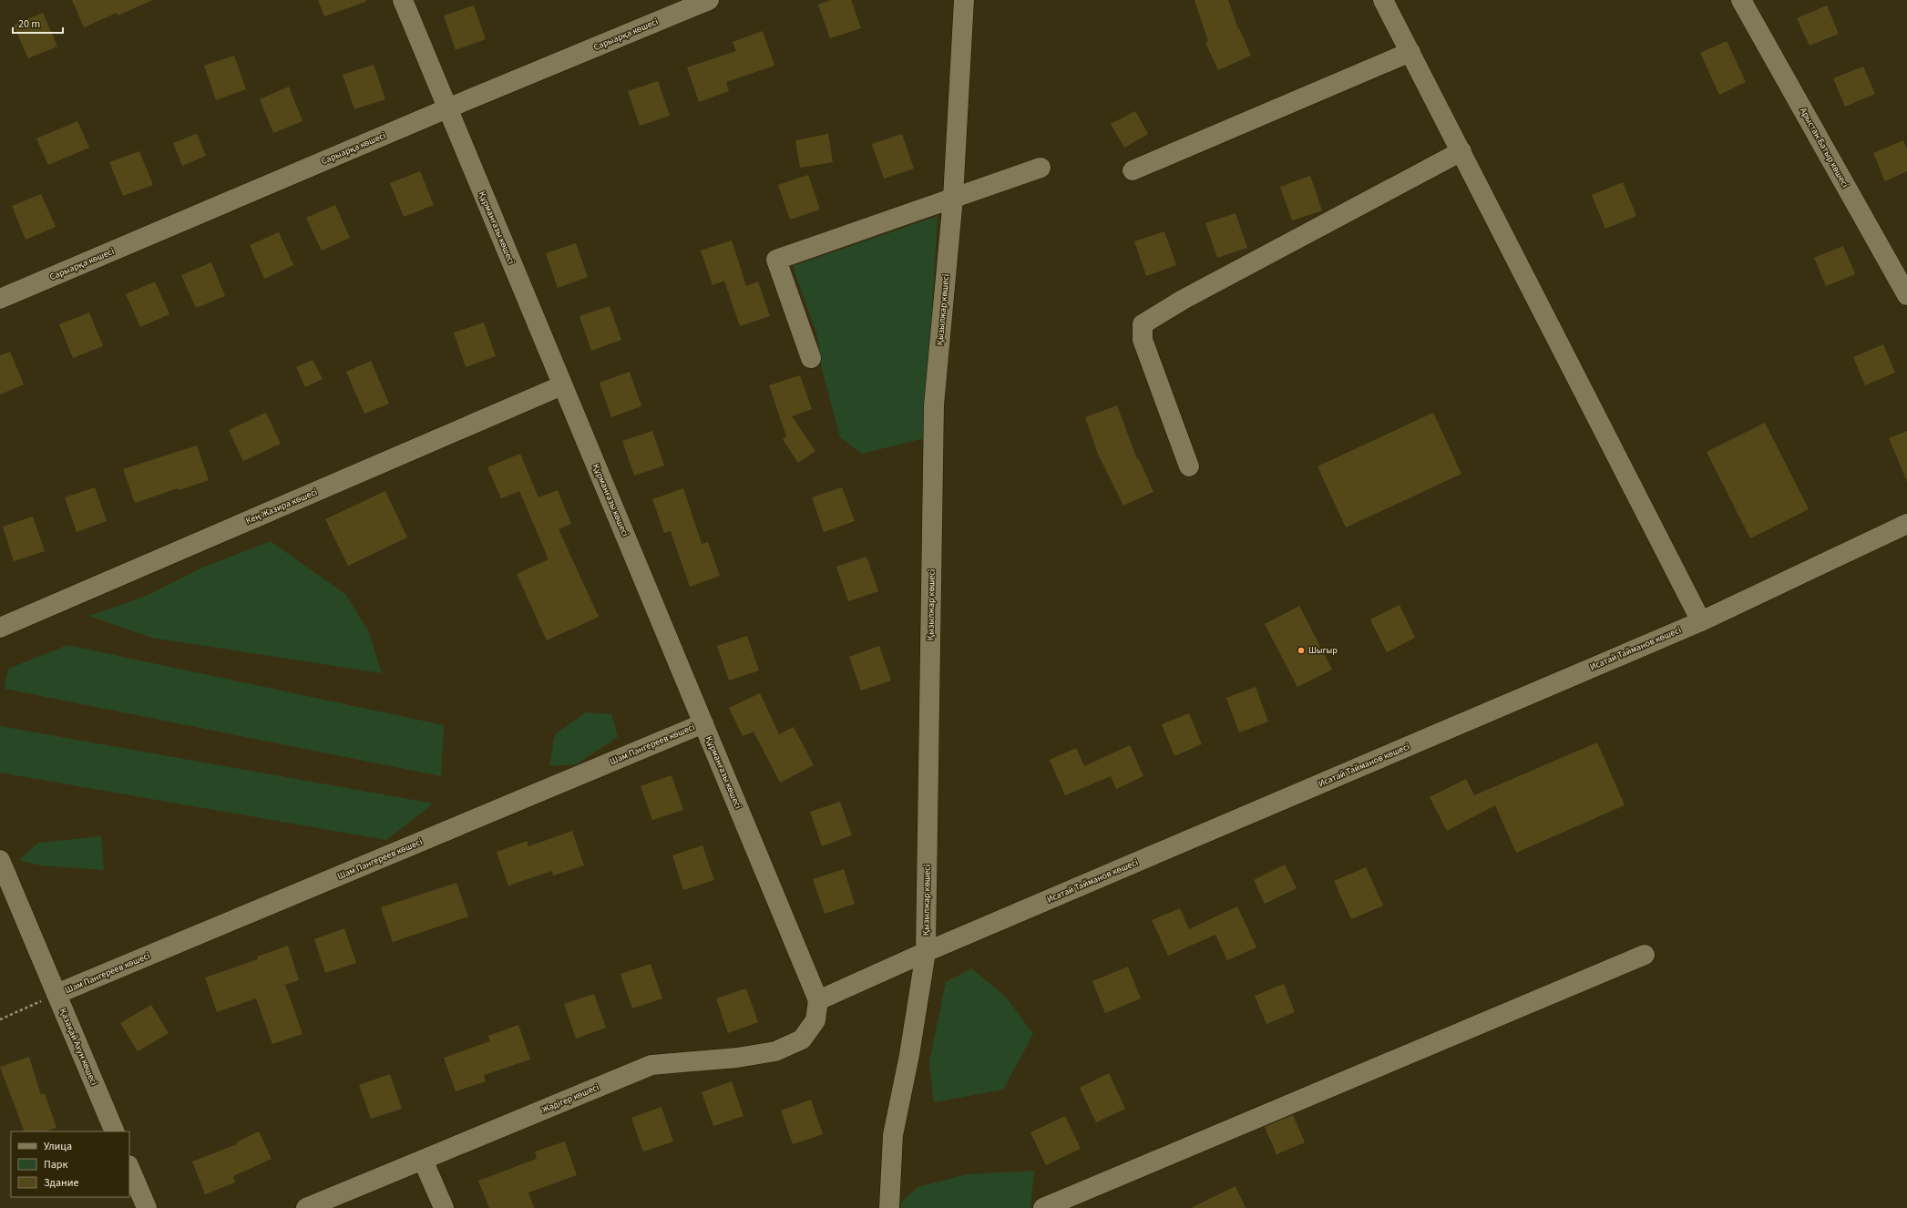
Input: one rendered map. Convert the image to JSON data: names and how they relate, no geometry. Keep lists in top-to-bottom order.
{
  "streets": {
    "street": [
      "Сарыарқа көшесі",
      "Арыстан Батыр көшесі",
      "Құрманғазы көшесі",
      "Қызылжар көшесі",
      "Кең Жазира көшесі",
      "Исатай Тайманов көшесі",
      "Шам Пангереев көшесі",
      "Қазақай Ахун көшесі",
      "Жәдігер көшесі"
    ]
  },
  "crossings": [
    ["Сарыарқа көшесі", "Құрманғазы көшесі"],
    ["Құрманғазы көшесі", "Кең Жазира көшесі"],
    ["Құрманғазы көшесі", "Исатай Тайманов көшесі"],
    ["Құрманғазы көшесі", "Шам Пангереев көшесі"],
    ["Құрманғазы көшесі", "Жәдігер көшесі"],
    ["Қызылжар көшесі", "Исатай Тайманов көшесі"],
    ["Исатай Тайманов көшесі", "Жәдігер көшесі"],
    ["Шам Пангереев көшесі", "Қазақай Ахун көшесі"]
  ],
  "places": ["Шыгыр"],
  "legend": ["Улица", "Парк", "Здание"],
  "scale_bar": "20 m"
}
